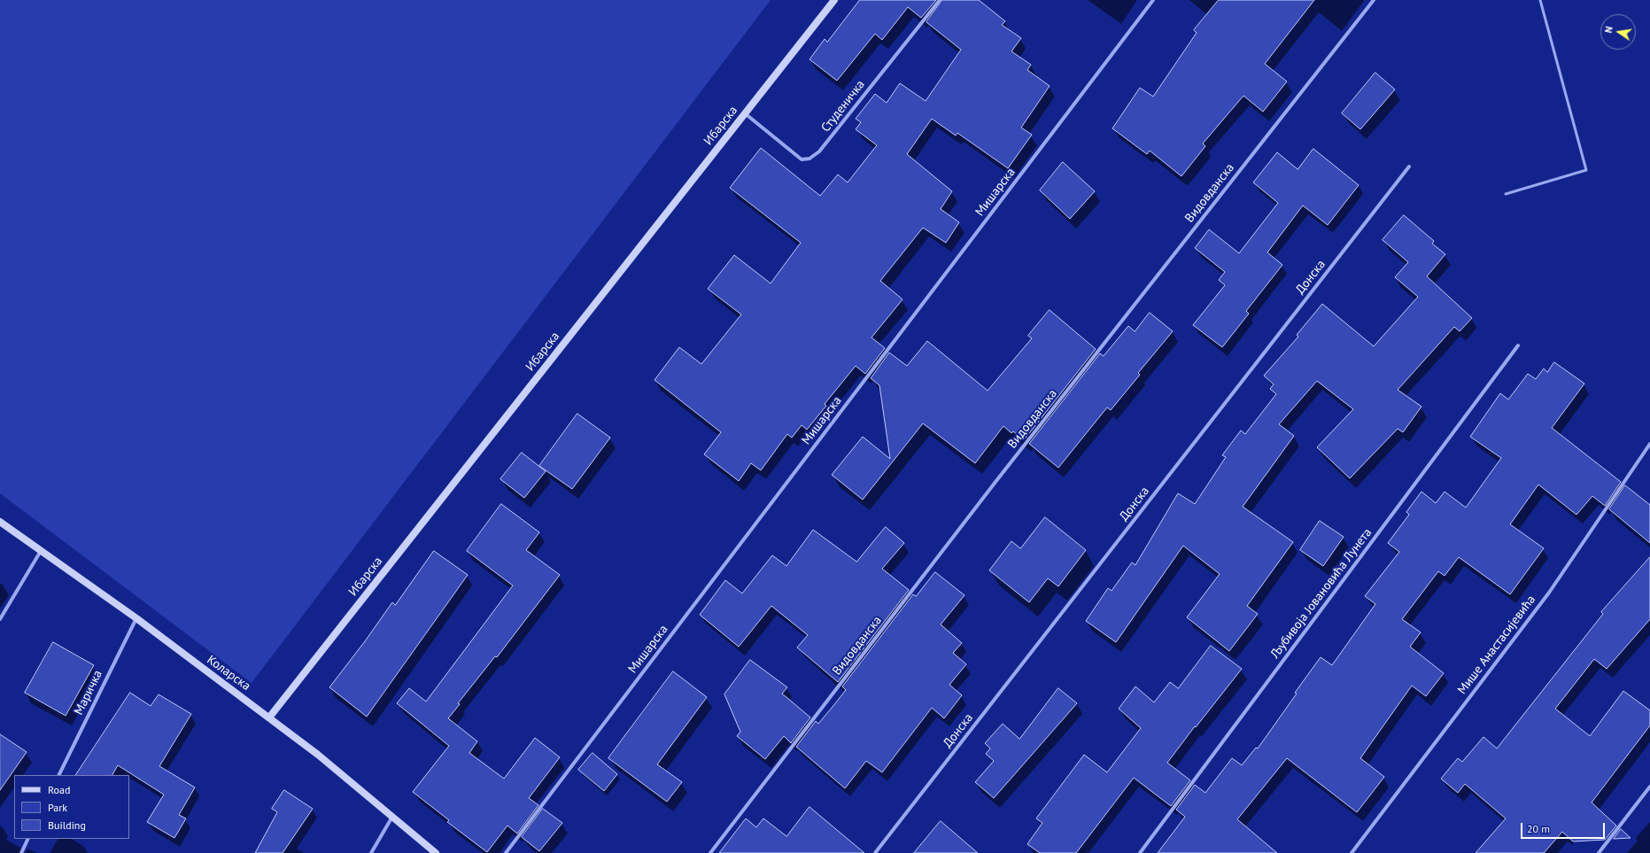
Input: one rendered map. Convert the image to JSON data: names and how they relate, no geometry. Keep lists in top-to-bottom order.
{
  "streets": {
    "street": [
      "Студеничка",
      "Ибарска",
      "Мишарска",
      "Видовданска",
      "Донска",
      "Љубивоја Јовановића Лунета",
      "Мише Анастасијевића",
      "Коларска",
      "Маричка"
    ]
  },
  "crossings": [
    ["Студеничка", "Ибарска"],
    ["Ибарска", "Коларска"],
    ["Коларска", "Маричка"]
  ],
  "legend": ["Road", "Park", "Building"],
  "scale_bar": "20 m",
  "north": "left"
}
